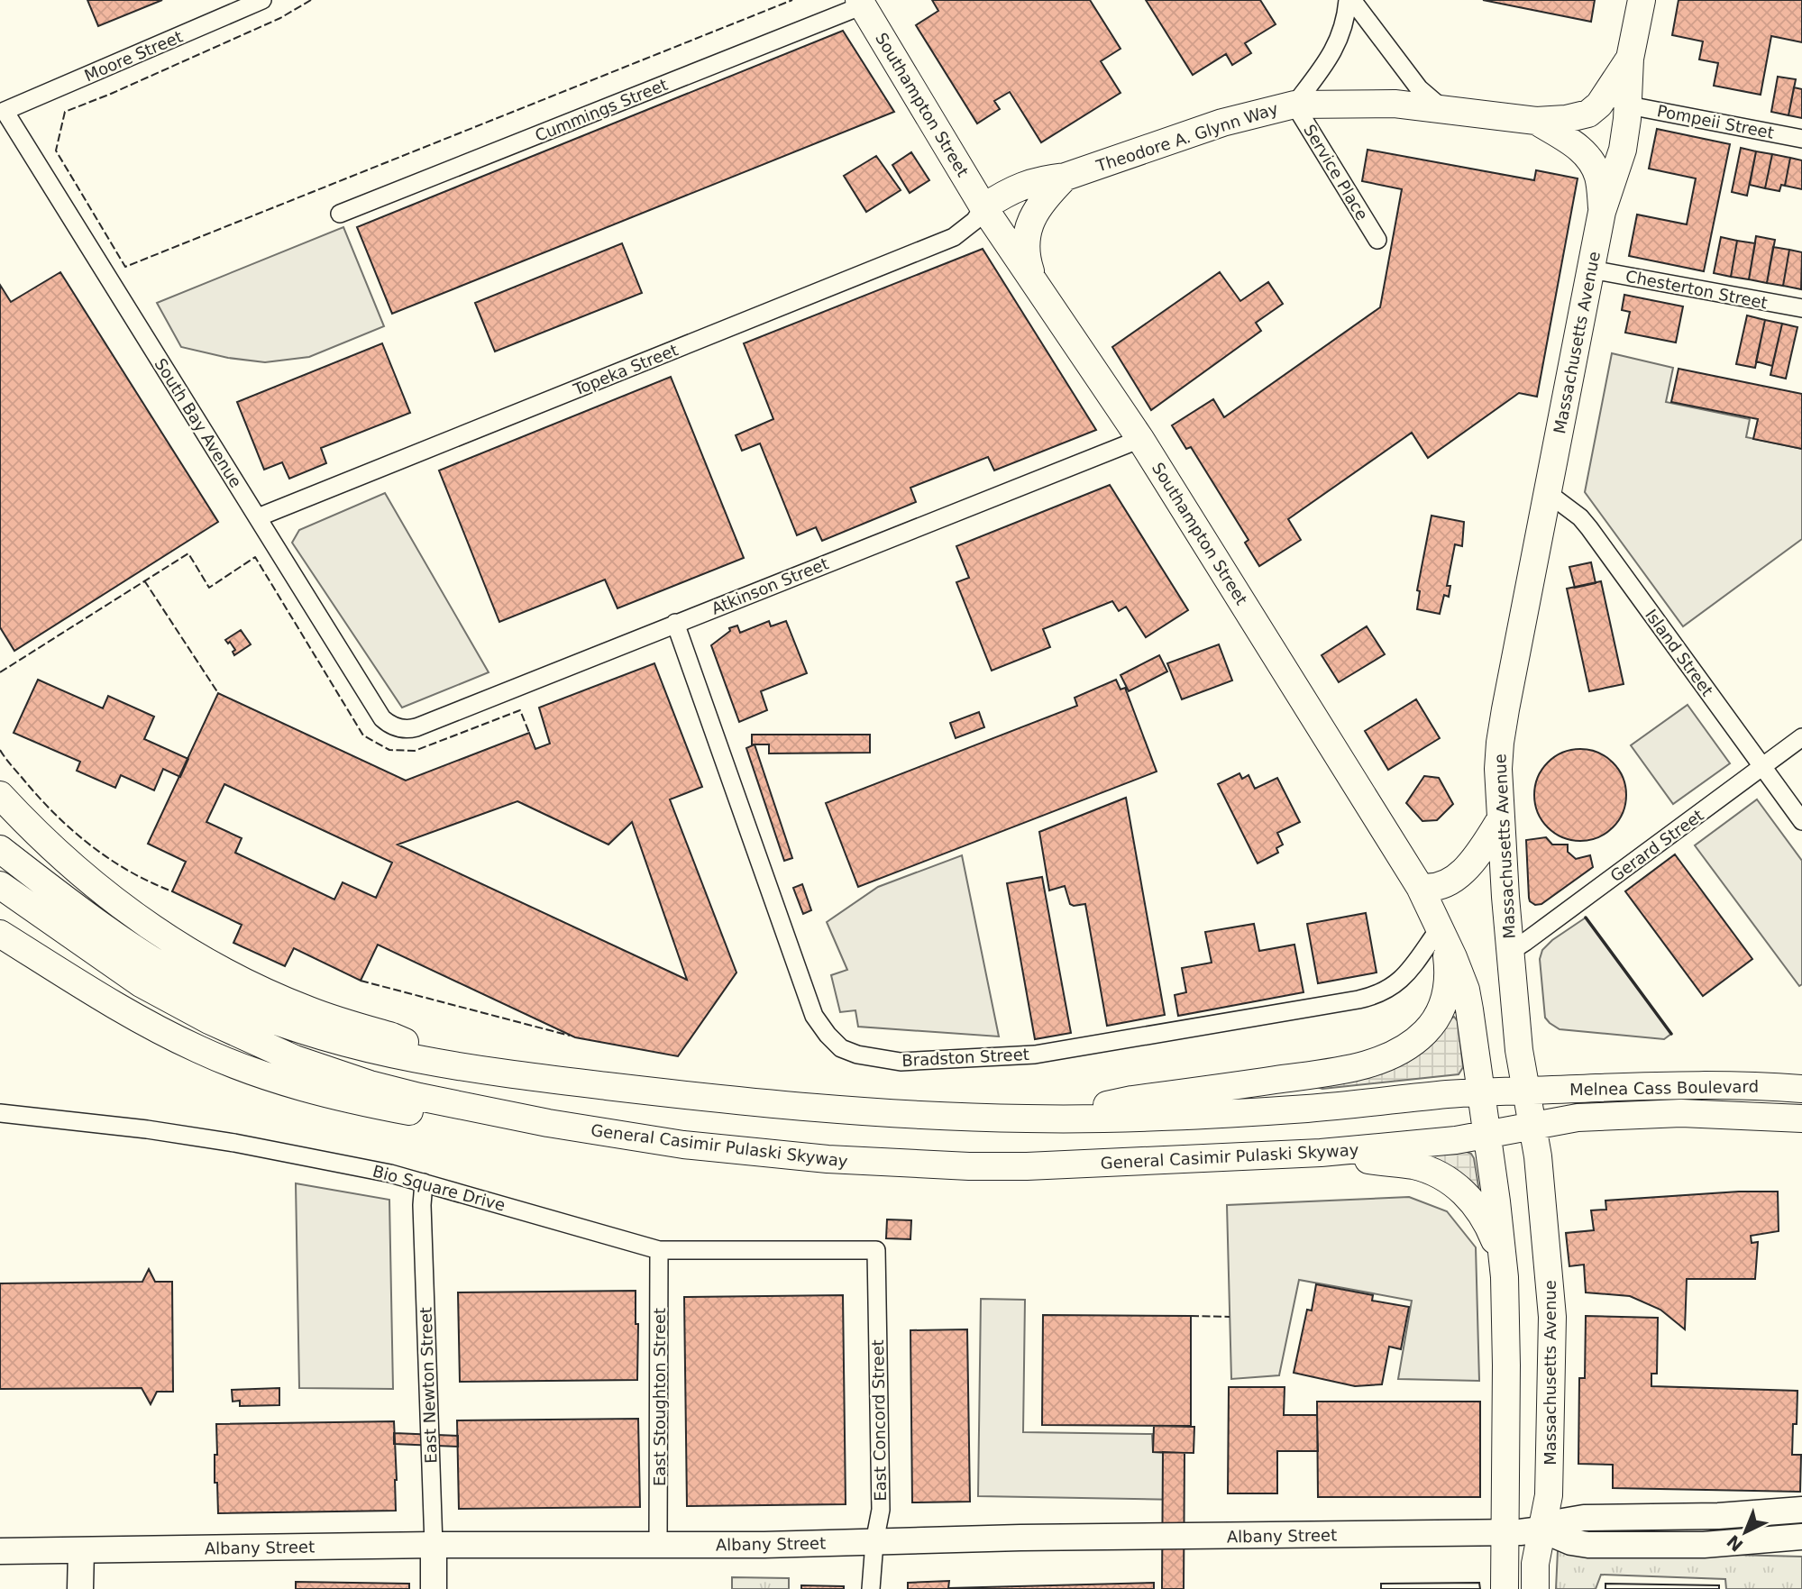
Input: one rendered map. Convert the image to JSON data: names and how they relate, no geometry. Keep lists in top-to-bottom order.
{
  "streets": {
    "main road": [
      "Southampton Street",
      "Theodore A. Glynn Way",
      "Massachusetts Avenue",
      "Melnea Cass Boulevard",
      "General Casimir Pulaski Skyway",
      "East Newton Street",
      "Albany Street"
    ],
    "street": [
      "Moore Street",
      "Cummings Street",
      "Pompeii Street",
      "Service Place",
      "Chesterton Street",
      "Topeka Street",
      "South Bay Avenue",
      "Atkinson Street",
      "Island Street",
      "Gerard Street",
      "Bradston Street",
      "Bio Square Drive",
      "East Stoughton Street",
      "East Concord Street"
    ]
  },
  "crossings": [
    ["Moore Street", "South Bay Avenue"],
    ["Southampton Street", "Cummings Street"],
    ["Southampton Street", "Theodore A. Glynn Way"],
    ["Southampton Street", "Topeka Street"],
    ["Southampton Street", "Atkinson Street"],
    ["Southampton Street", "Bradston Street"],
    ["Pompeii Street", "Massachusetts Avenue"],
    ["Theodore A. Glynn Way", "Service Place"],
    ["Theodore A. Glynn Way", "Topeka Street"],
    ["Chesterton Street", "Massachusetts Avenue"],
    ["Massachusetts Avenue", "Island Street"],
    ["Massachusetts Avenue", "Gerard Street"],
    ["Massachusetts Avenue", "Melnea Cass Boulevard"],
    ["Massachusetts Avenue", "General Casimir Pulaski Skyway"],
    ["Massachusetts Avenue", "Albany Street"],
    ["Topeka Street", "South Bay Avenue"],
    ["South Bay Avenue", "Atkinson Street"],
    ["Atkinson Street", "Bradston Street"],
    ["Island Street", "Gerard Street"],
    ["Melnea Cass Boulevard", "General Casimir Pulaski Skyway"],
    ["Bio Square Drive", "East Newton Street"],
    ["Bio Square Drive", "East Stoughton Street"],
    ["Bio Square Drive", "East Concord Street"],
    ["East Newton Street", "Albany Street"],
    ["East Stoughton Street", "Albany Street"],
    ["East Concord Street", "Albany Street"]
  ],
  "north": "bottom left"
}
